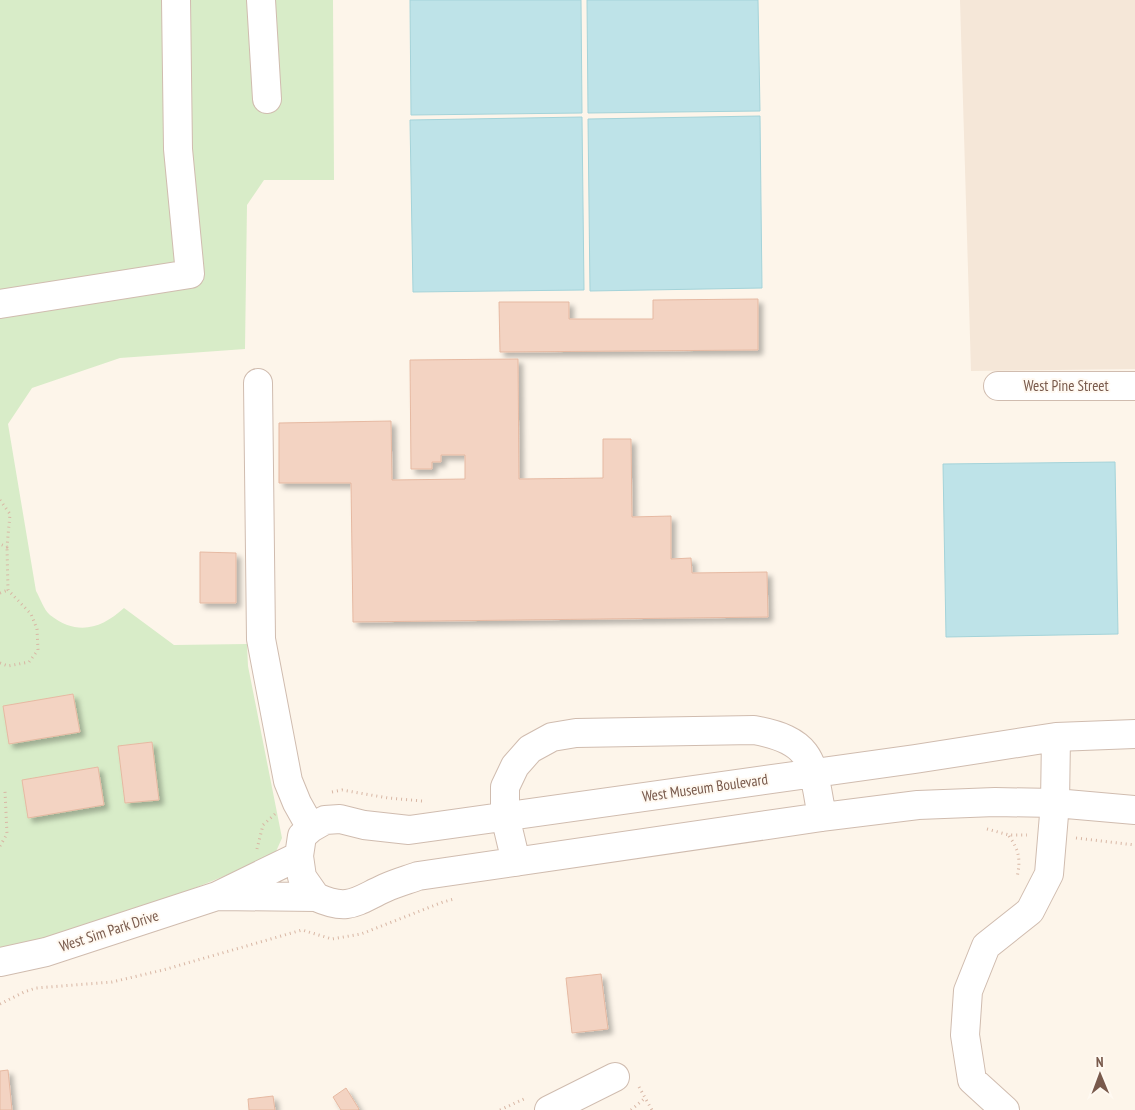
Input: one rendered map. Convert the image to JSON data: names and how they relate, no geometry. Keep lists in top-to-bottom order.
{
  "streets": {
    "street": ["West Pine Street", "West Museum Boulevard", "West Sim Park Drive"]
  },
  "north": "top"
}
